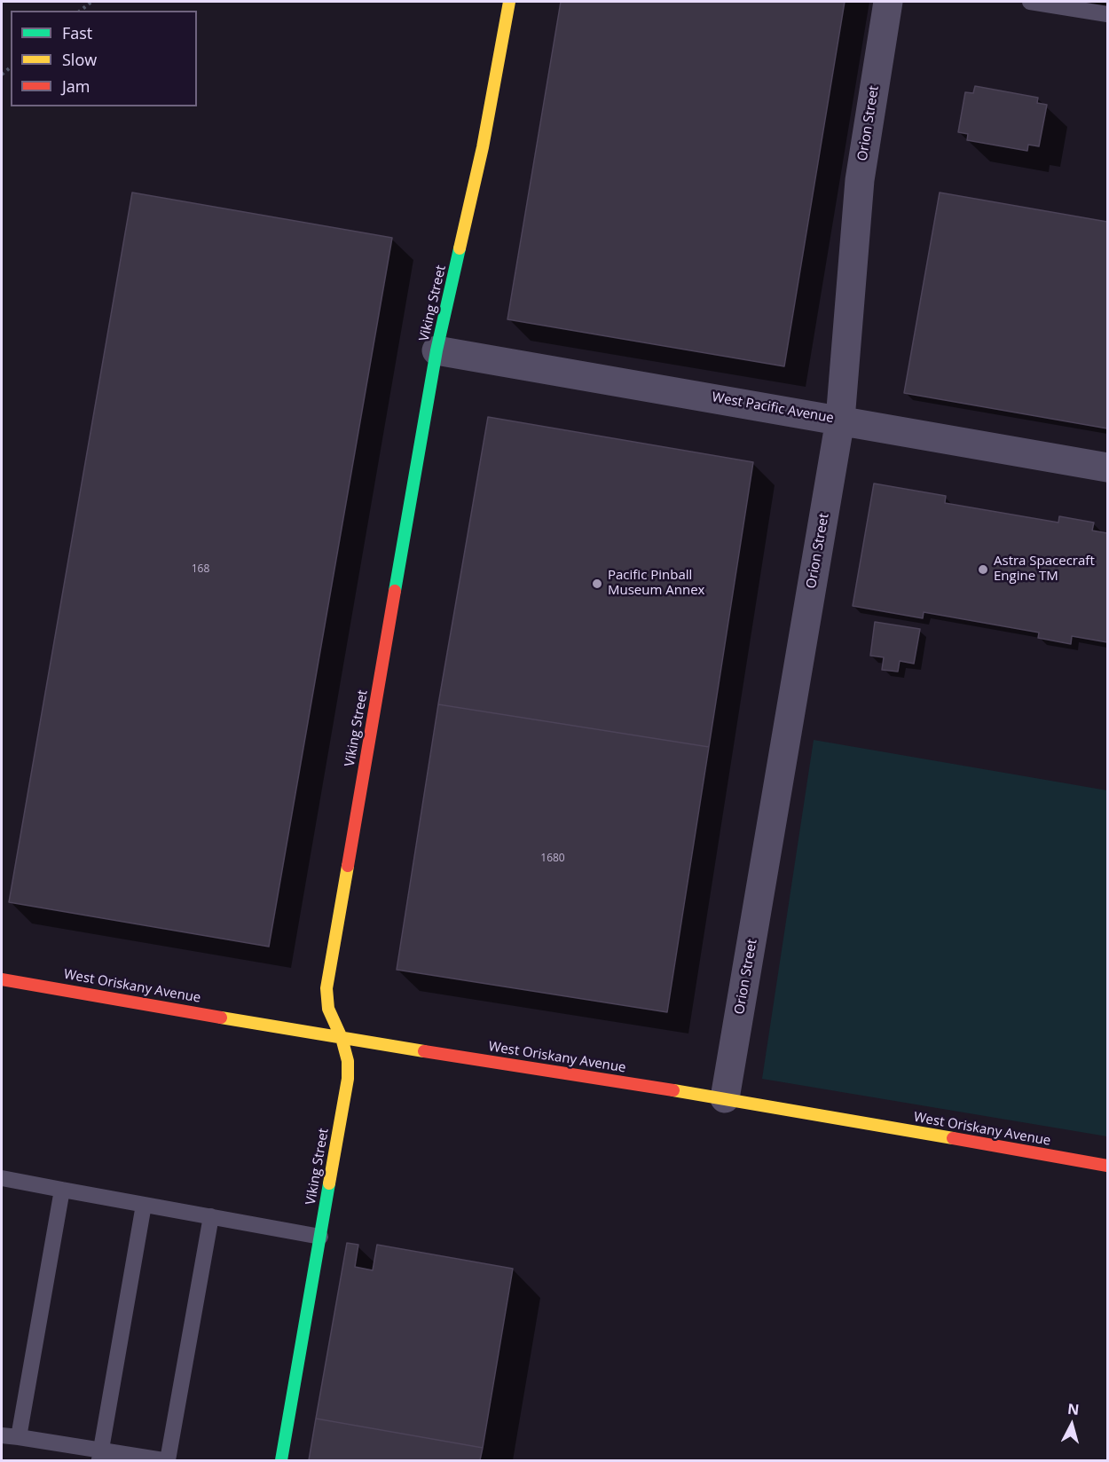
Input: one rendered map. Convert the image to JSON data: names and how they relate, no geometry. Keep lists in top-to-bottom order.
{
  "streets": {
    "street": [
      "Orion Street",
      "Viking Street",
      "West Pacific Avenue",
      "West Oriskany Avenue"
    ]
  },
  "crossings": [
    ["Orion Street", "West Pacific Avenue"],
    ["Orion Street", "West Oriskany Avenue"],
    ["Viking Street", "West Pacific Avenue"],
    ["Viking Street", "West Oriskany Avenue"]
  ],
  "places": ["Astra Spacecraft Engine TM", "Pacific Pinball Museum Annex"],
  "house_numbers": ["168", "1680"],
  "legend": ["Fast", "Slow", "Jam"],
  "north": "top"
}
